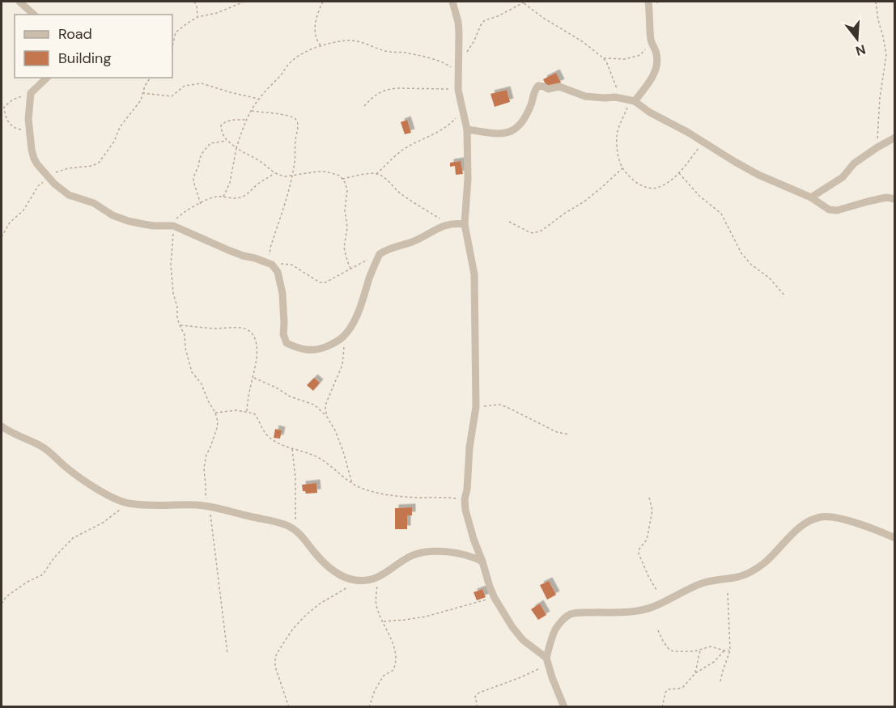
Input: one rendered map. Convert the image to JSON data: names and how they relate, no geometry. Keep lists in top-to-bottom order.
{
  "legend": ["Road", "Building"],
  "north": "bottom"
}
